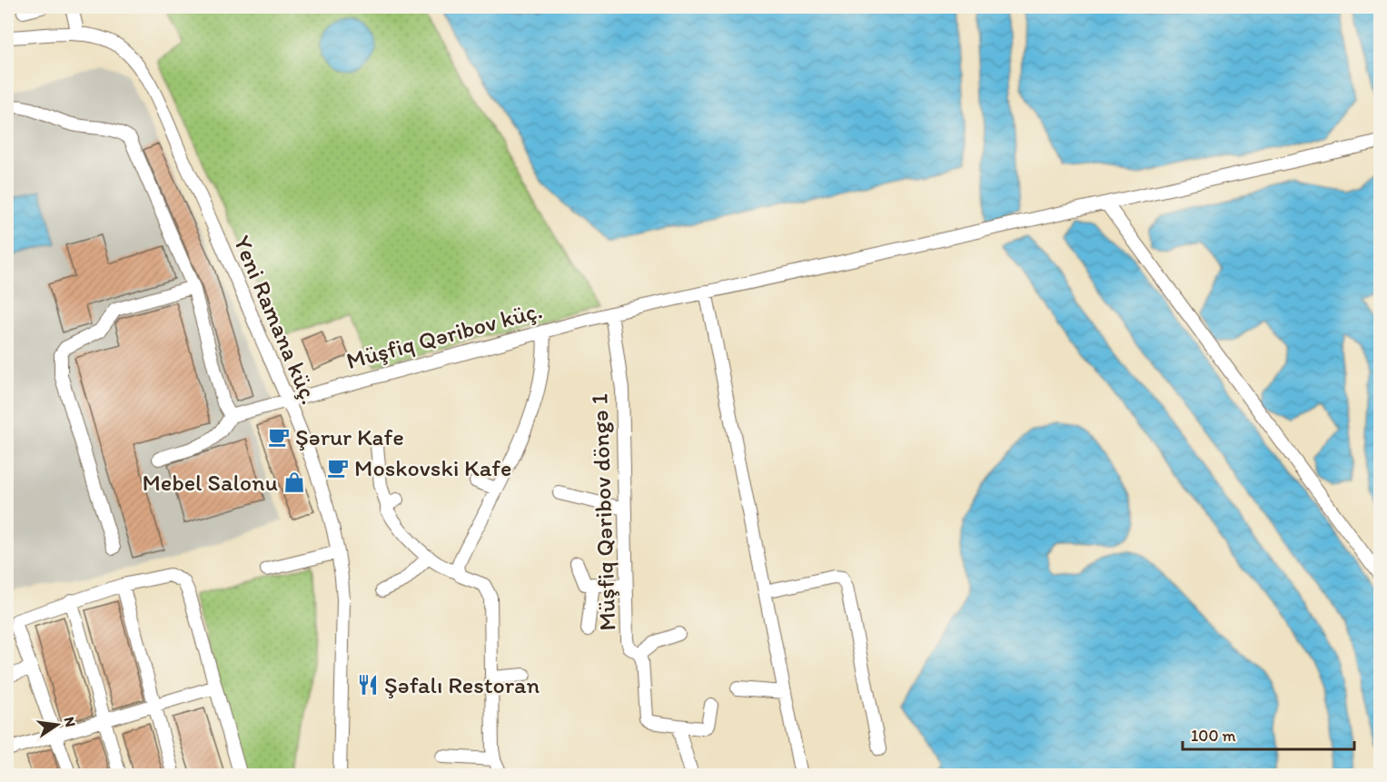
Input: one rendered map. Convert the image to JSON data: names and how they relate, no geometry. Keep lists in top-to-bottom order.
{
  "streets": {
    "street": ["Yeni Ramana küç.", "Müşfiq Qəribov küç.", "Müşfiq Qəribov döngə 1"]
  },
  "crossings": [
    ["Yeni Ramana küç.", "Müşfiq Qəribov küç."],
    ["Müşfiq Qəribov küç.", "Müşfiq Qəribov döngə 1"]
  ],
  "places": {
    "cafe": ["Şərur Kafe", "Moskovski Kafe"],
    "shop": ["Mebel Salonu"],
    "restaurant": ["Şəfalı Restoran"]
  },
  "scale_bar": "100 m",
  "north": "right"
}
